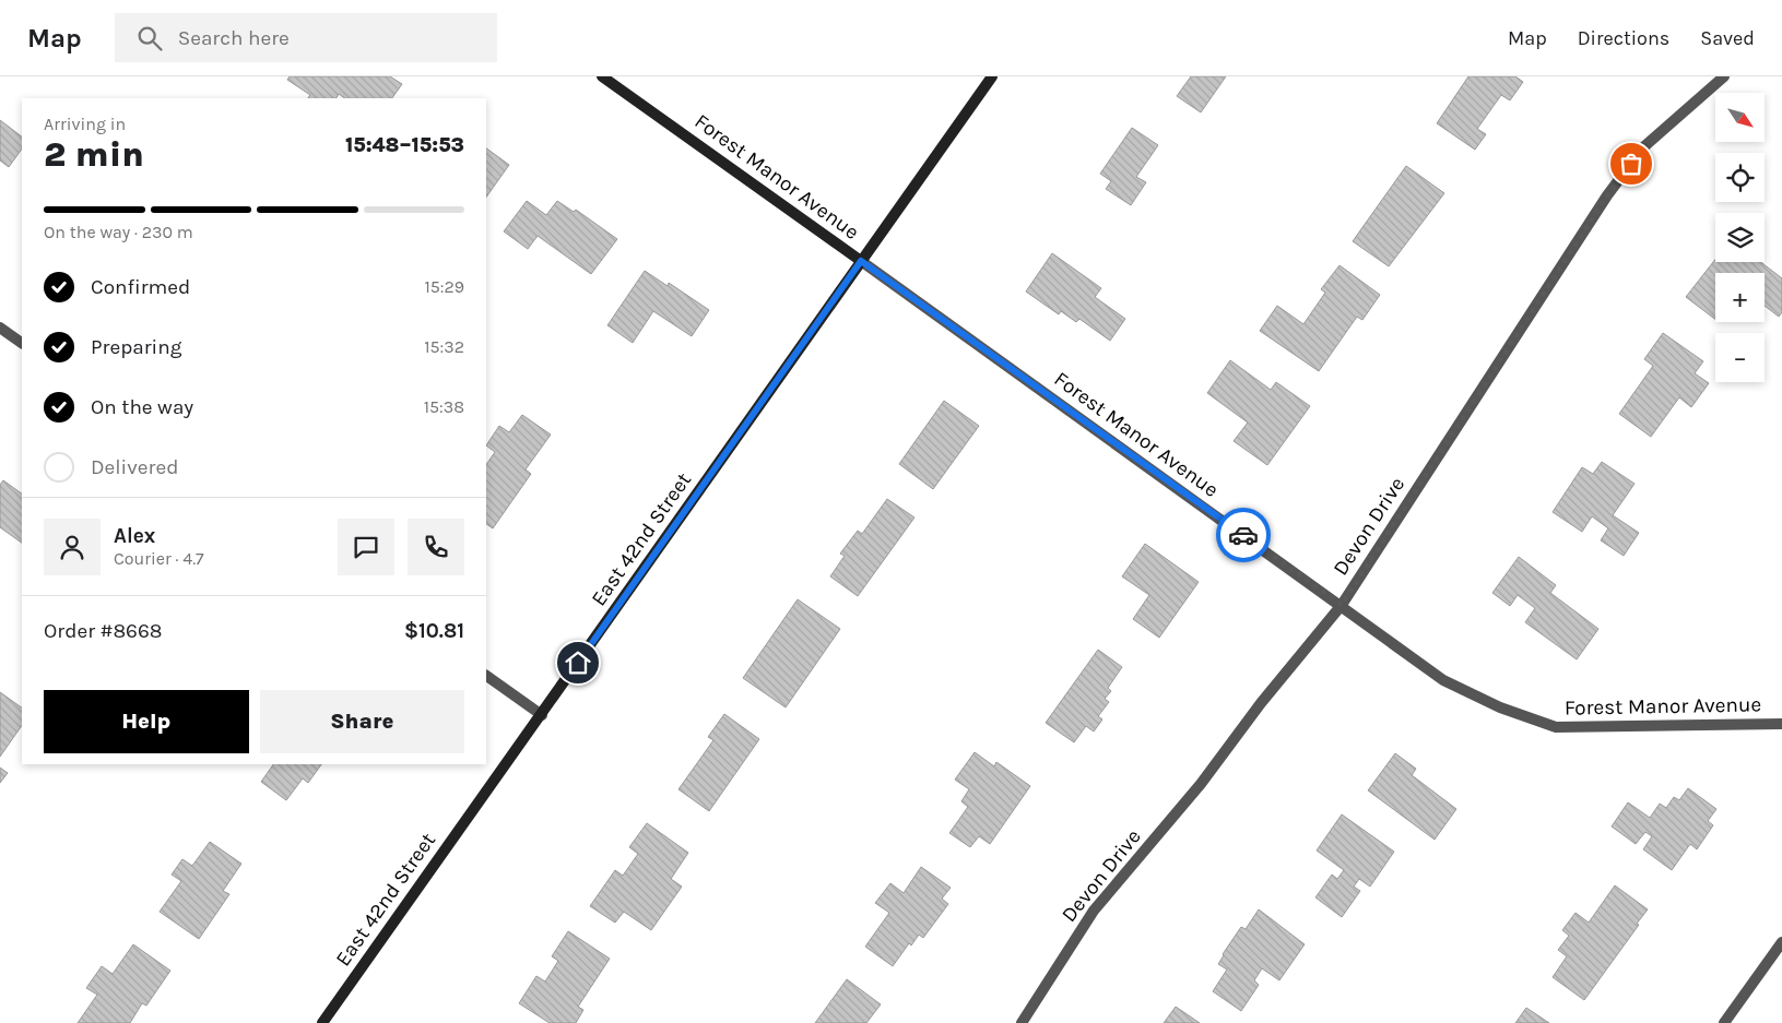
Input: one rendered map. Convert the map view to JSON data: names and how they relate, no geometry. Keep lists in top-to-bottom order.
{
  "streets": {
    "street": ["Forest Manor Avenue", "Devon Drive", "East 42nd Street"]
  },
  "crossings": [
    ["Forest Manor Avenue", "Devon Drive"],
    ["Forest Manor Avenue", "East 42nd Street"]
  ],
  "north": "bottom right",
  "page": {
    "header": "Map",
    "search": "Search here",
    "nav": ["Map", "Directions", "Saved"],
    "map_buttons": ["+", "−"],
    "heading": ["2 min", "Arriving in", "15:48–15:53"],
    "panel": [
      "Alex",
      "Courier · 4.7",
      "Order #8668",
      "$10.81"
    ],
    "bar": "On the way · 230 m",
    "list": [
      ["Confirmed", "15:29"],
      ["Preparing", "15:32"],
      ["On the way", "15:38"],
      "Delivered"
    ],
    "buttons": ["Help", "Share"]
  }
}
